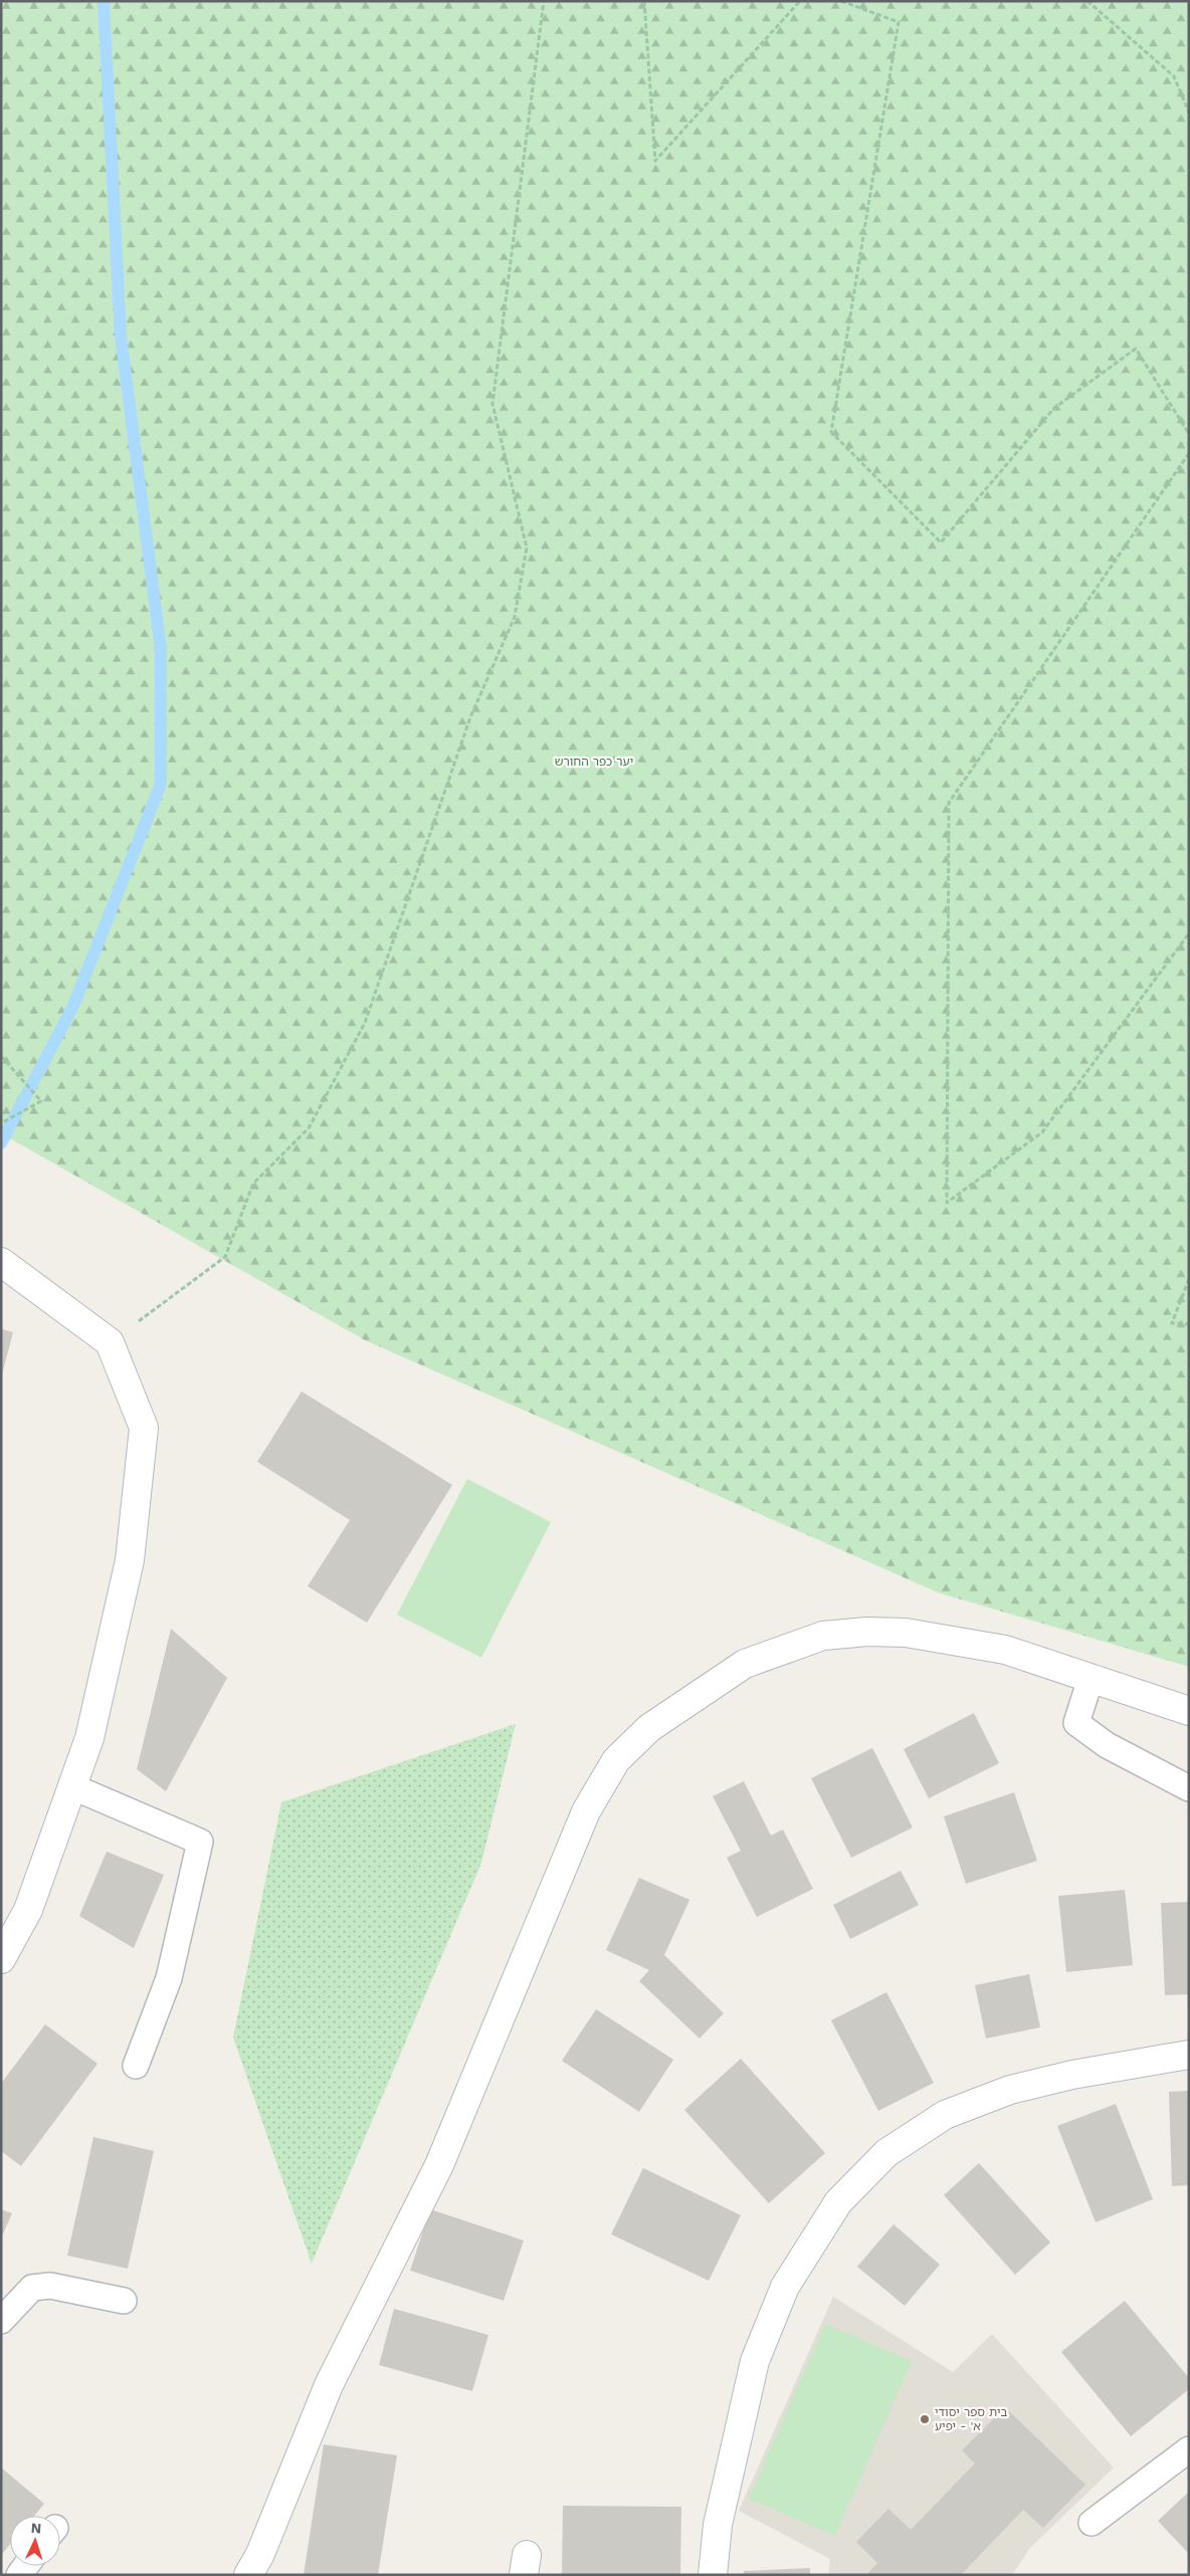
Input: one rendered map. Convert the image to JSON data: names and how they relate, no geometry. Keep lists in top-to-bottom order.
{
  "parks": ["יער כפר החורש"],
  "places": ["בית ספר יסודי א' - יפיע"],
  "north": "top"
}
